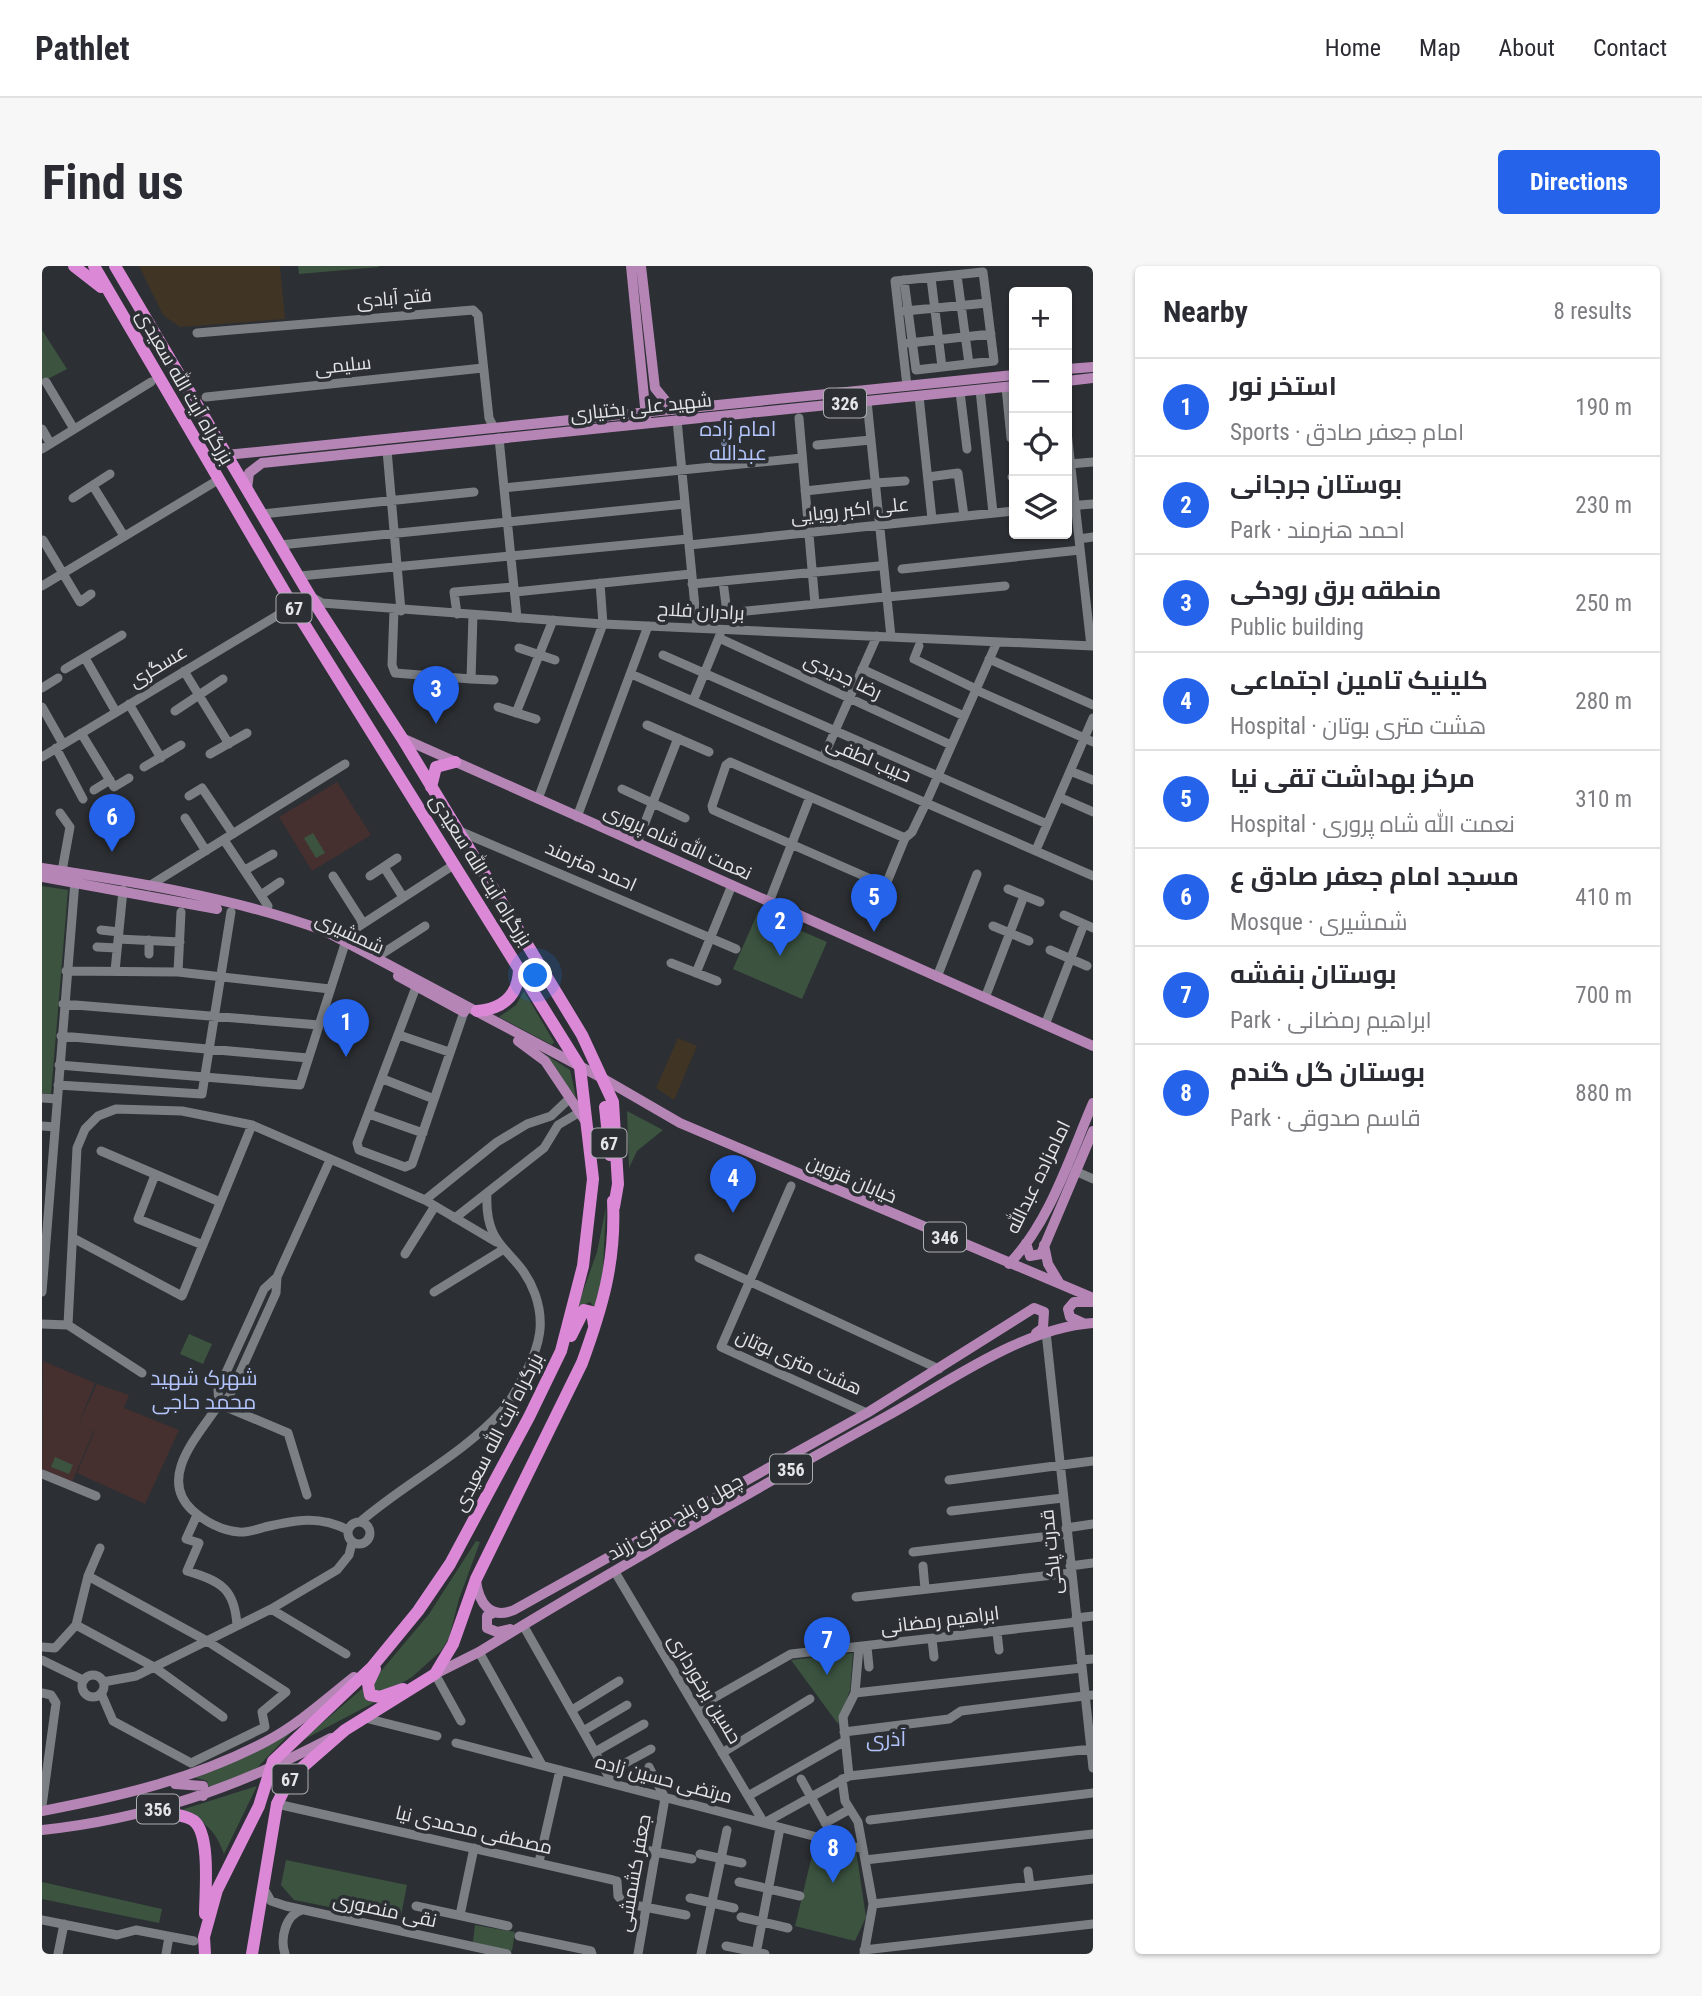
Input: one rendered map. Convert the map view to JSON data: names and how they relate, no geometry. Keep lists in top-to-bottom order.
{
  "streets": {
    "highway": ["بزرگراه آیت الله سعیدی", "67"],
    "main road": [
      "326",
      "شهید علی بختیاری",
      "نعمت الله شاه پروری",
      "شمشیری",
      "امامزاده عبدالله",
      "خیابان قزوین",
      "346",
      "356",
      "چهل و پنج متری زرند"
    ],
    "street": [
      "فتح آبادی",
      "سلیمی",
      "علی اکبر رویایی",
      "برادران فلاح",
      "عسگری",
      "رضا جدیدی",
      "حبیب لطفی",
      "احمد هنرمند",
      "هشت متری بوتان",
      "قدرت پاکی",
      "ابراهیم رمضانی",
      "حسین برخورداری",
      "مرتضی حسین زاده",
      "مصطفی محمدی نیا",
      "جعفر کشمشی",
      "نقی منصوری"
    ]
  },
  "crossings": [
    ["فتح آبادی", "سلیمی"],
    ["فتح آبادی", "شهید علی بختیاری"],
    ["فتح آبادی", "علی اکبر رویایی"],
    ["فتح آبادی", "برادران فلاح"],
    ["بزرگراه آیت الله سعیدی", "شهید علی بختیاری"],
    ["بزرگراه آیت الله سعیدی", "علی اکبر رویایی"],
    ["بزرگراه آیت الله سعیدی", "برادران فلاح"],
    ["بزرگراه آیت الله سعیدی", "عسگری"],
    ["بزرگراه آیت الله سعیدی", "نعمت الله شاه پروری"],
    ["بزرگراه آیت الله سعیدی", "احمد هنرمند"],
    ["بزرگراه آیت الله سعیدی", "شمشیری"],
    ["بزرگراه آیت الله سعیدی", "خیابان قزوین"],
    ["بزرگراه آیت الله سعیدی", "356"],
    ["بزرگراه آیت الله سعیدی", "چهل و پنج متری زرند"],
    ["بزرگراه آیت الله سعیدی", "مصطفی محمدی نیا"],
    ["بزرگراه آیت الله سعیدی", "نقی منصوری"],
    ["326", "شهید علی بختیاری"],
    ["برادران فلاح", "رضا جدیدی"],
    ["شمشیری", "خیابان قزوین"],
    ["امامزاده عبدالله", "خیابان قزوین"],
    ["هشت متری بوتان", "چهل و پنج متری زرند"],
    ["چهل و پنج متری زرند", "قدرت پاکی"],
    ["چهل و پنج متری زرند", "حسین برخورداری"],
    ["قدرت پاکی", "ابراهیم رمضانی"],
    ["ابراهیم رمضانی", "حسین برخورداری"],
    ["حسین برخورداری", "مرتضی حسین زاده"],
    ["مرتضی حسین زاده", "جعفر کشمشی"],
    ["مصطفی محمدی نیا", "جعفر کشمشی"]
  ],
  "districts": ["امام زاده عبدالله", "شهرک شهید محمد حاجی", "آذری"],
  "page": {
    "header": "Pathlet",
    "nav": [
      "Home",
      "Map",
      "About",
      "Contact"
    ],
    "buttons": "Directions",
    "title": "Find us",
    "heading": ["Nearby", "8 results"],
    "map_buttons": ["+", "−"],
    "list": [
      {
        "mark": "1",
        "name": "استخر نور",
        "note": "Sports · امام جعفر صادق",
        "value": "190 m"
      },
      {
        "mark": "2",
        "name": "بوستان جرجانی",
        "note": "Park · احمد هنرمند",
        "value": "230 m"
      },
      {
        "mark": "3",
        "name": "منطقه برق رودکی",
        "note": "Public building",
        "value": "250 m"
      },
      {
        "mark": "4",
        "name": "کلینیک تامین اجتماعی",
        "note": "Hospital · هشت متری بوتان",
        "value": "280 m"
      },
      {
        "mark": "5",
        "name": "مرکز بهداشت تقی نیا",
        "note": "Hospital · نعمت الله شاه پروری",
        "value": "310 m"
      },
      {
        "mark": "6",
        "name": "مسجد امام جعفر صادق ع",
        "note": "Mosque · شمشیری",
        "value": "410 m"
      },
      {
        "mark": "7",
        "name": "بوستان بنفشه",
        "note": "Park · ابراهیم رمضانی",
        "value": "700 m"
      },
      {
        "mark": "8",
        "name": "بوستان گل گندم",
        "note": "Park · قاسم صدوقی",
        "value": "880 m"
      }
    ],
    "pins": [
      "3",
      "6",
      "5",
      "2",
      "1",
      "4",
      "7",
      "8"
    ]
  }
}
